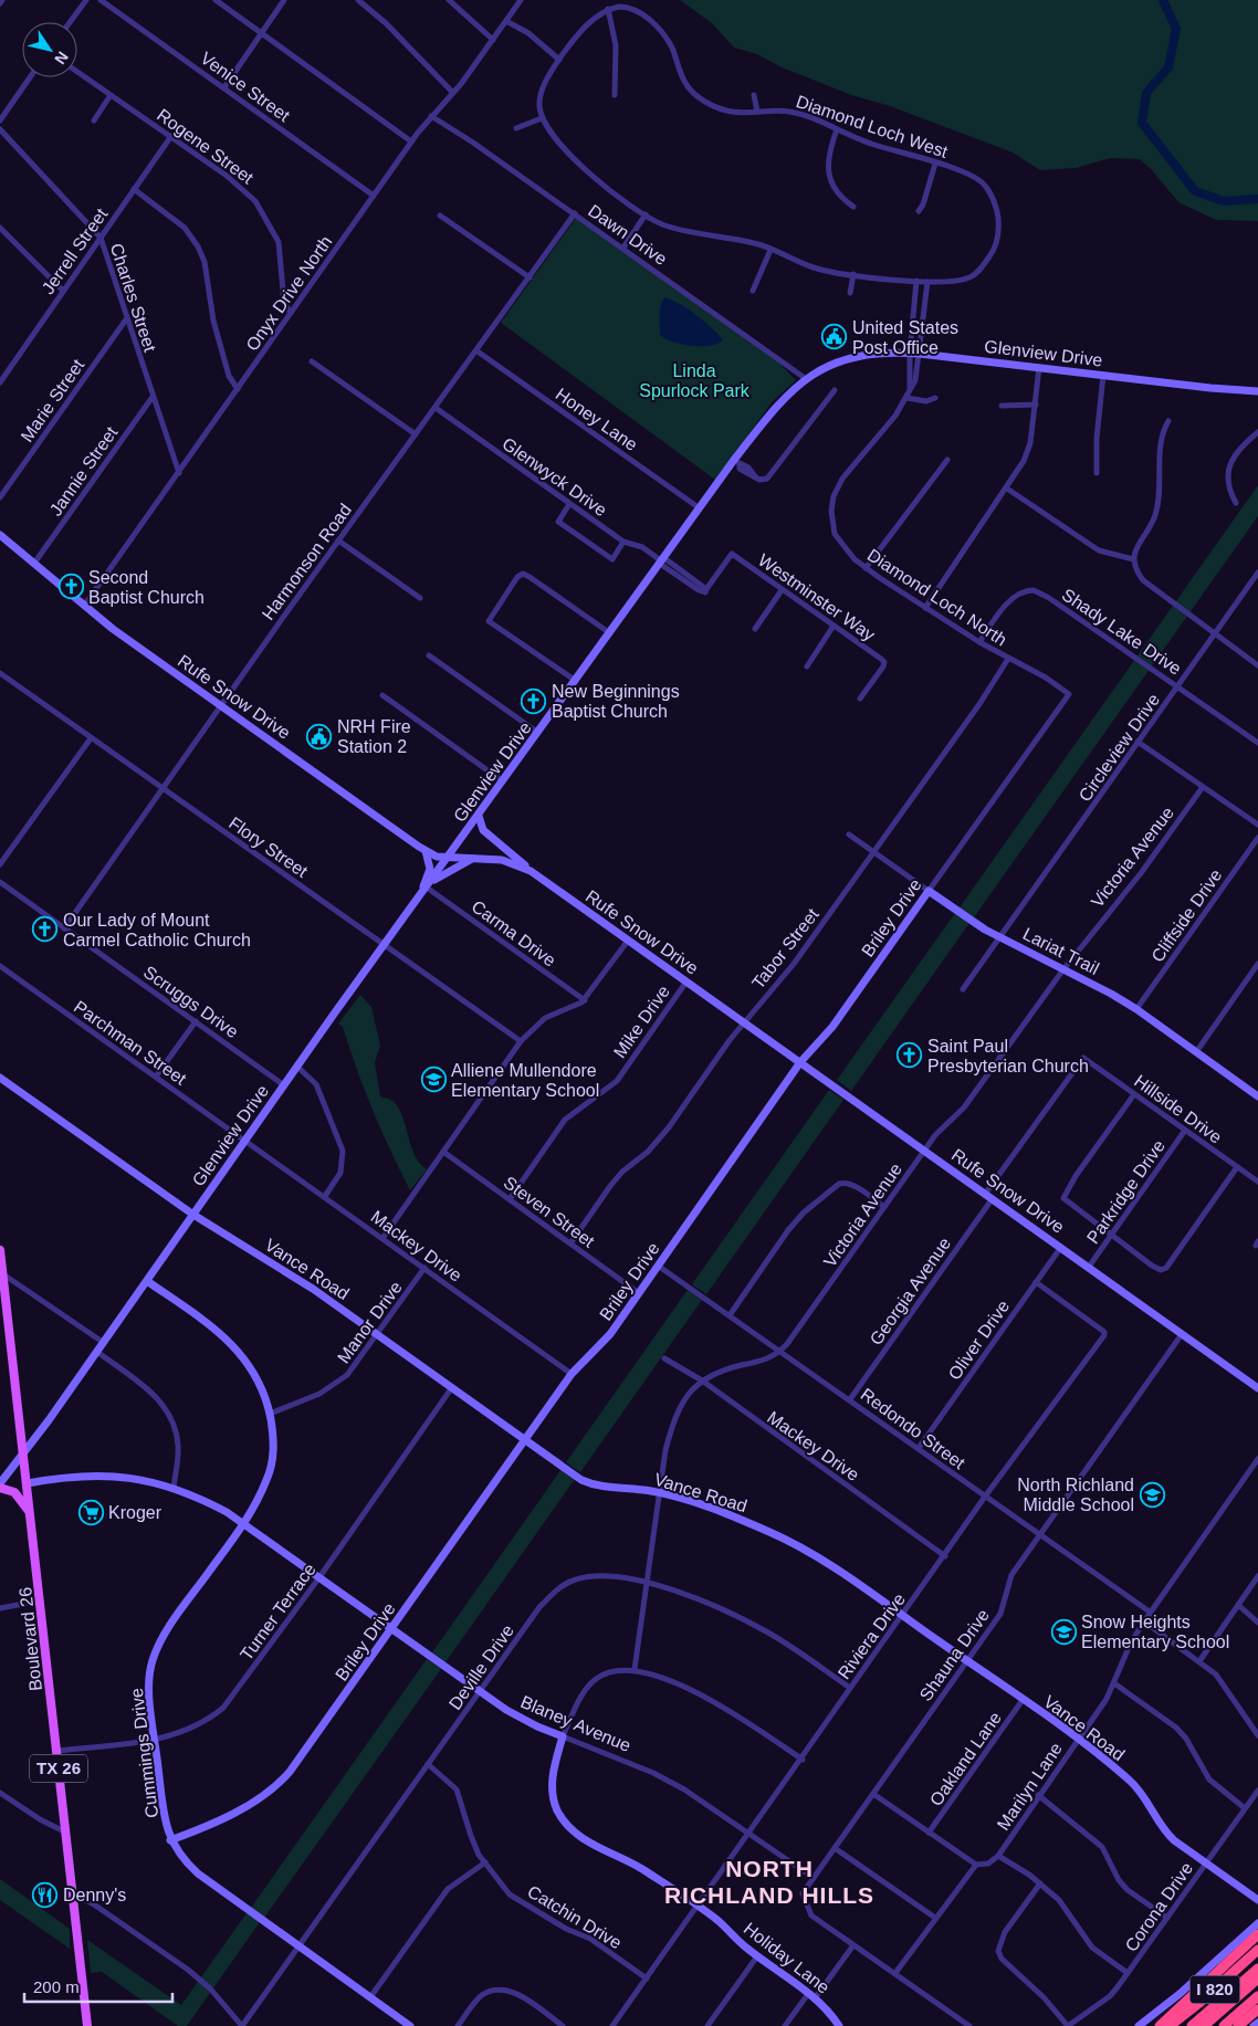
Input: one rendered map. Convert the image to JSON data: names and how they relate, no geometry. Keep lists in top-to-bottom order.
{
  "streets": {
    "highway": ["I 820"],
    "main road": ["Boulevard 26", "TX 26"],
    "street": [
      "Venice Street",
      "Diamond Loch West",
      "Rogene Street",
      "Dawn Drive",
      "Jerrell Street",
      "Onyx Drive North",
      "Charles Street",
      "Glenview Drive",
      "Marie Street",
      "Honey Lane",
      "Jannie Street",
      "Glenwyck Drive",
      "Harmonson Road",
      "Westminster Way",
      "Diamond Loch North",
      "Shady Lake Drive",
      "Rufe Snow Drive",
      "Circleview Drive",
      "Flory Street",
      "Victoria Avenue",
      "Cliffside Drive",
      "Briley Drive",
      "Carma Drive",
      "Tabor Street",
      "Lariat Trail",
      "Scruggs Drive",
      "Mike Drive",
      "Parchman Street",
      "Hillside Drive",
      "Parkridge Drive",
      "Steven Street",
      "Mackey Drive",
      "Vance Road",
      "Georgia Avenue",
      "Manor Drive",
      "Oliver Drive",
      "Redondo Street",
      "Turner Terrace",
      "Riviera Drive",
      "Shauna Drive",
      "Deville Drive",
      "Blaney Avenue",
      "Cummings Drive",
      "Oakland Lane",
      "Marilyn Lane",
      "Corona Drive",
      "Catchin Drive",
      "Holiday Lane"
    ]
  },
  "crossings": [
    ["Venice Street", "Onyx Drive North"],
    ["Diamond Loch West", "Diamond Loch North"],
    ["Rogene Street", "Jerrell Street"],
    ["Rogene Street", "Onyx Drive North"],
    ["Dawn Drive", "Onyx Drive North"],
    ["Dawn Drive", "Glenview Drive"],
    ["Dawn Drive", "Harmonson Road"],
    ["Jerrell Street", "Charles Street"],
    ["Onyx Drive North", "Charles Street"],
    ["Onyx Drive North", "Rufe Snow Drive"],
    ["Charles Street", "Marie Street"],
    ["Charles Street", "Jannie Street"],
    ["Glenview Drive", "Honey Lane"],
    ["Glenview Drive", "Glenwyck Drive"],
    ["Glenview Drive", "Diamond Loch North"],
    ["Glenview Drive", "Rufe Snow Drive"],
    ["Glenview Drive", "Flory Street"],
    ["Glenview Drive", "Carma Drive"],
    ["Glenview Drive", "Scruggs Drive"],
    ["Glenview Drive", "Parchman Street"],
    ["Glenview Drive", "Mackey Drive"],
    ["Glenview Drive", "Vance Road"],
    ["Glenview Drive", "Boulevard 26"],
    ["Glenview Drive", "Cummings Drive"],
    ["Honey Lane", "Harmonson Road"],
    ["Jannie Street", "Rufe Snow Drive"],
    ["Glenwyck Drive", "Harmonson Road"],
    ["Glenwyck Drive", "Westminster Way"],
    ["Harmonson Road", "Rufe Snow Drive"],
    ["Harmonson Road", "Flory Street"],
    ["Harmonson Road", "Scruggs Drive"],
    ["Diamond Loch North", "Shady Lake Drive"],
    ["Diamond Loch North", "Briley Drive"],
    ["Diamond Loch North", "Tabor Street"],
    ["Shady Lake Drive", "Circleview Drive"],
    ["Rufe Snow Drive", "Victoria Avenue"],
    ["Rufe Snow Drive", "Briley Drive"],
    ["Rufe Snow Drive", "Tabor Street"],
    ["Rufe Snow Drive", "Mike Drive"],
    ["Rufe Snow Drive", "Parkridge Drive"],
    ["Rufe Snow Drive", "Georgia Avenue"],
    ["Rufe Snow Drive", "Oliver Drive"],
    ["Rufe Snow Drive", "Shauna Drive"],
    ["Circleview Drive", "Lariat Trail"],
    ["Victoria Avenue", "Lariat Trail"],
    ["Victoria Avenue", "Redondo Street"],
    ["Cliffside Drive", "Lariat Trail"],
    ["Briley Drive", "Lariat Trail"],
    ["Briley Drive", "Steven Street"],
    ["Briley Drive", "Mackey Drive"],
    ["Briley Drive", "Vance Road"],
    ["Briley Drive", "Redondo Street"],
    ["Briley Drive", "Blaney Avenue"],
    ["Briley Drive", "Cummings Drive"],
    ["Tabor Street", "Lariat Trail"],
    ["Tabor Street", "Steven Street"],
    ["Mike Drive", "Steven Street"],
    ["Parchman Street", "Mackey Drive"],
    ["Hillside Drive", "Parkridge Drive"],
    ["Hillside Drive", "Georgia Avenue"],
    ["Mackey Drive", "Manor Drive"],
    ["Mackey Drive", "Riviera Drive"],
    ["Vance Road", "Manor Drive"],
    ["Vance Road", "Turner Terrace"],
    ["Vance Road", "Riviera Drive"],
    ["Vance Road", "Shauna Drive"],
    ["Vance Road", "Oakland Lane"],
    ["Vance Road", "Marilyn Lane"],
    ["Vance Road", "Corona Drive"],
    ["Georgia Avenue", "Redondo Street"],
    ["Manor Drive", "Cummings Drive"],
    ["Oliver Drive", "Redondo Street"],
    ["Oliver Drive", "Riviera Drive"],
    ["Redondo Street", "Riviera Drive"],
    ["Redondo Street", "Shauna Drive"],
    ["Redondo Street", "Marilyn Lane"],
    ["Turner Terrace", "Boulevard 26"],
    ["Turner Terrace", "Blaney Avenue"],
    ["Turner Terrace", "Cummings Drive"],
    ["Riviera Drive", "Deville Drive"],
    ["Riviera Drive", "Blaney Avenue"],
    ["Riviera Drive", "Catchin Drive"],
    ["Riviera Drive", "Holiday Lane"],
    ["Boulevard 26", "Blaney Avenue"],
    ["Shauna Drive", "Blaney Avenue"],
    ["Deville Drive", "Blaney Avenue"],
    ["Deville Drive", "Cummings Drive"],
    ["Deville Drive", "Catchin Drive"],
    ["Blaney Avenue", "Cummings Drive"],
    ["Blaney Avenue", "Holiday Lane"]
  ],
  "districts": ["NORTH RICHLAND HILLS"],
  "parks": ["Linda Spurlock Park"],
  "places": {
    "public building": ["United States Post Office", "NRH Fire Station 2"],
    "church": [
      "Second Baptist Church",
      "New Beginnings Baptist Church",
      "Our Lady of Mount Carmel Catholic Church",
      "Saint Paul Presbyterian Church"
    ],
    "school or university": ["Alliene Mullendore Elementary School", "North Richland Middle School", "Snow Heights Elementary School"],
    "supermarket": ["Kroger"],
    "restaurant": ["Denny's"]
  },
  "scale_bar": "200 m",
  "north": "bottom right"
}
